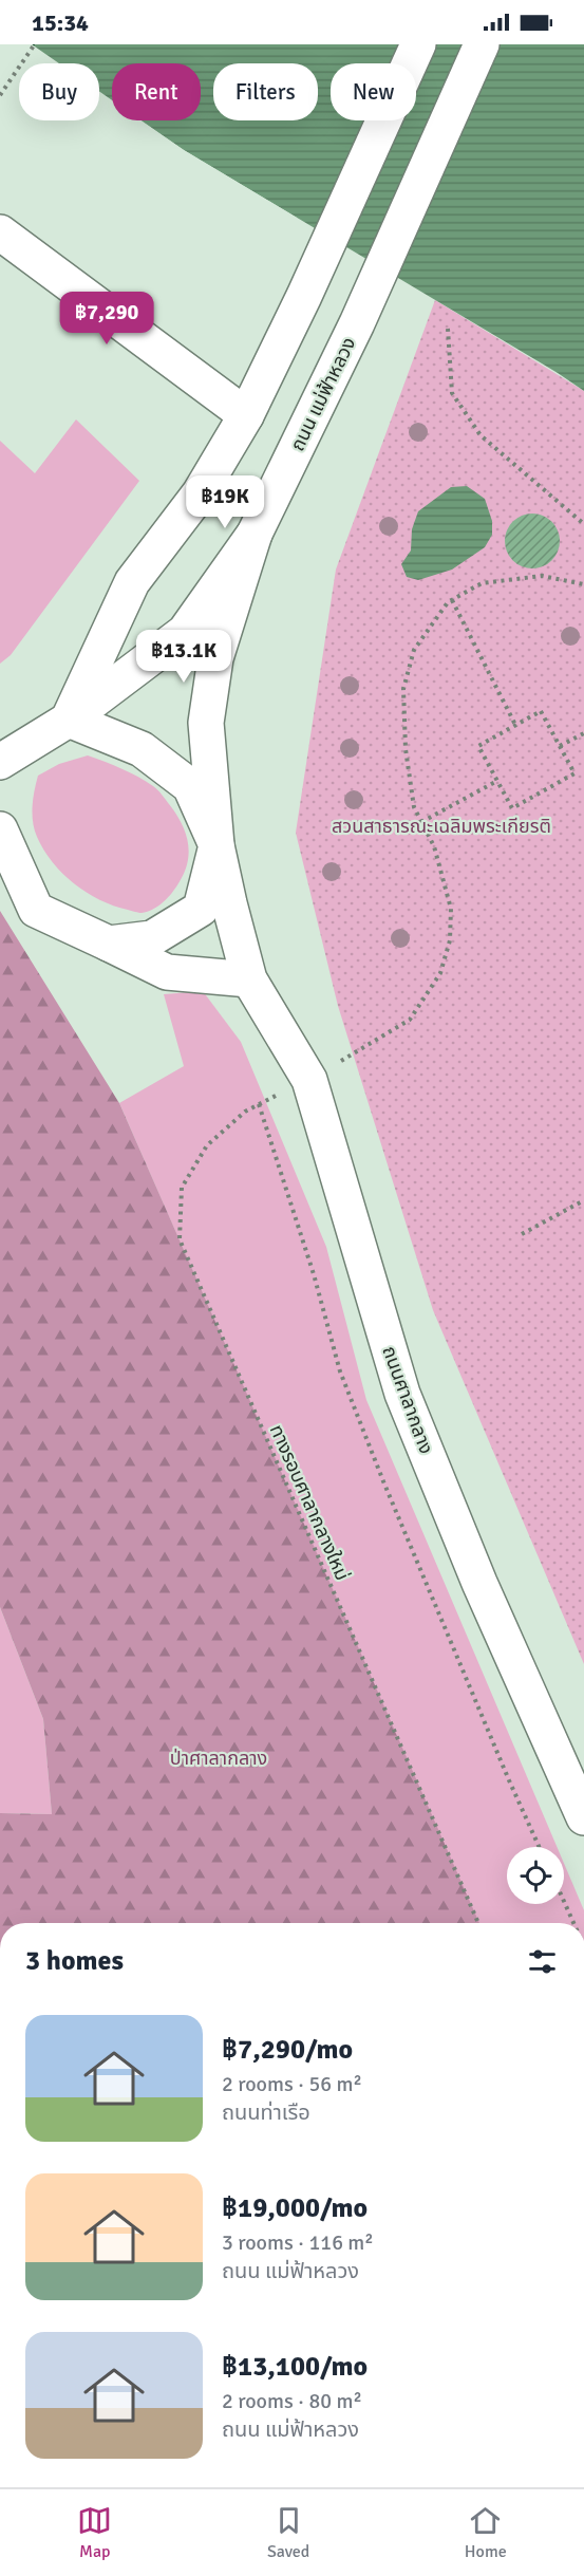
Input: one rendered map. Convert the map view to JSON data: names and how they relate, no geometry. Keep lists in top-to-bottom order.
{
  "streets": {
    "street": ["ถนน แม่ฟ้าหลวง", "ถนนศาลากลาง"],
    "path": ["ทางรอบศาลากลางใหม่"]
  },
  "parks": ["สวนสาธารณะเฉลิมพระเกียรติ", "ป่าศาลากลาง"],
  "page": {
    "status": "15:34",
    "chip": [
      "Buy",
      "Rent",
      "Filters",
      "New"
    ],
    "price": ["฿7,290", "฿19K", "฿13.1K"],
    "heading": "3 homes",
    "list": [
      {
        "name": "฿7,290/mo",
        "note": "2 rooms · 56 m² · ถนนท่าเรือ"
      },
      {
        "name": "฿19,000/mo",
        "note": "3 rooms · 116 m² · ถนน แม่ฟ้าหลวง"
      },
      {
        "name": "฿13,100/mo",
        "note": "2 rooms · 80 m² · ถนน แม่ฟ้าหลวง"
      }
    ],
    "tabs": ["Map", "Saved", "Home"]
  }
}
